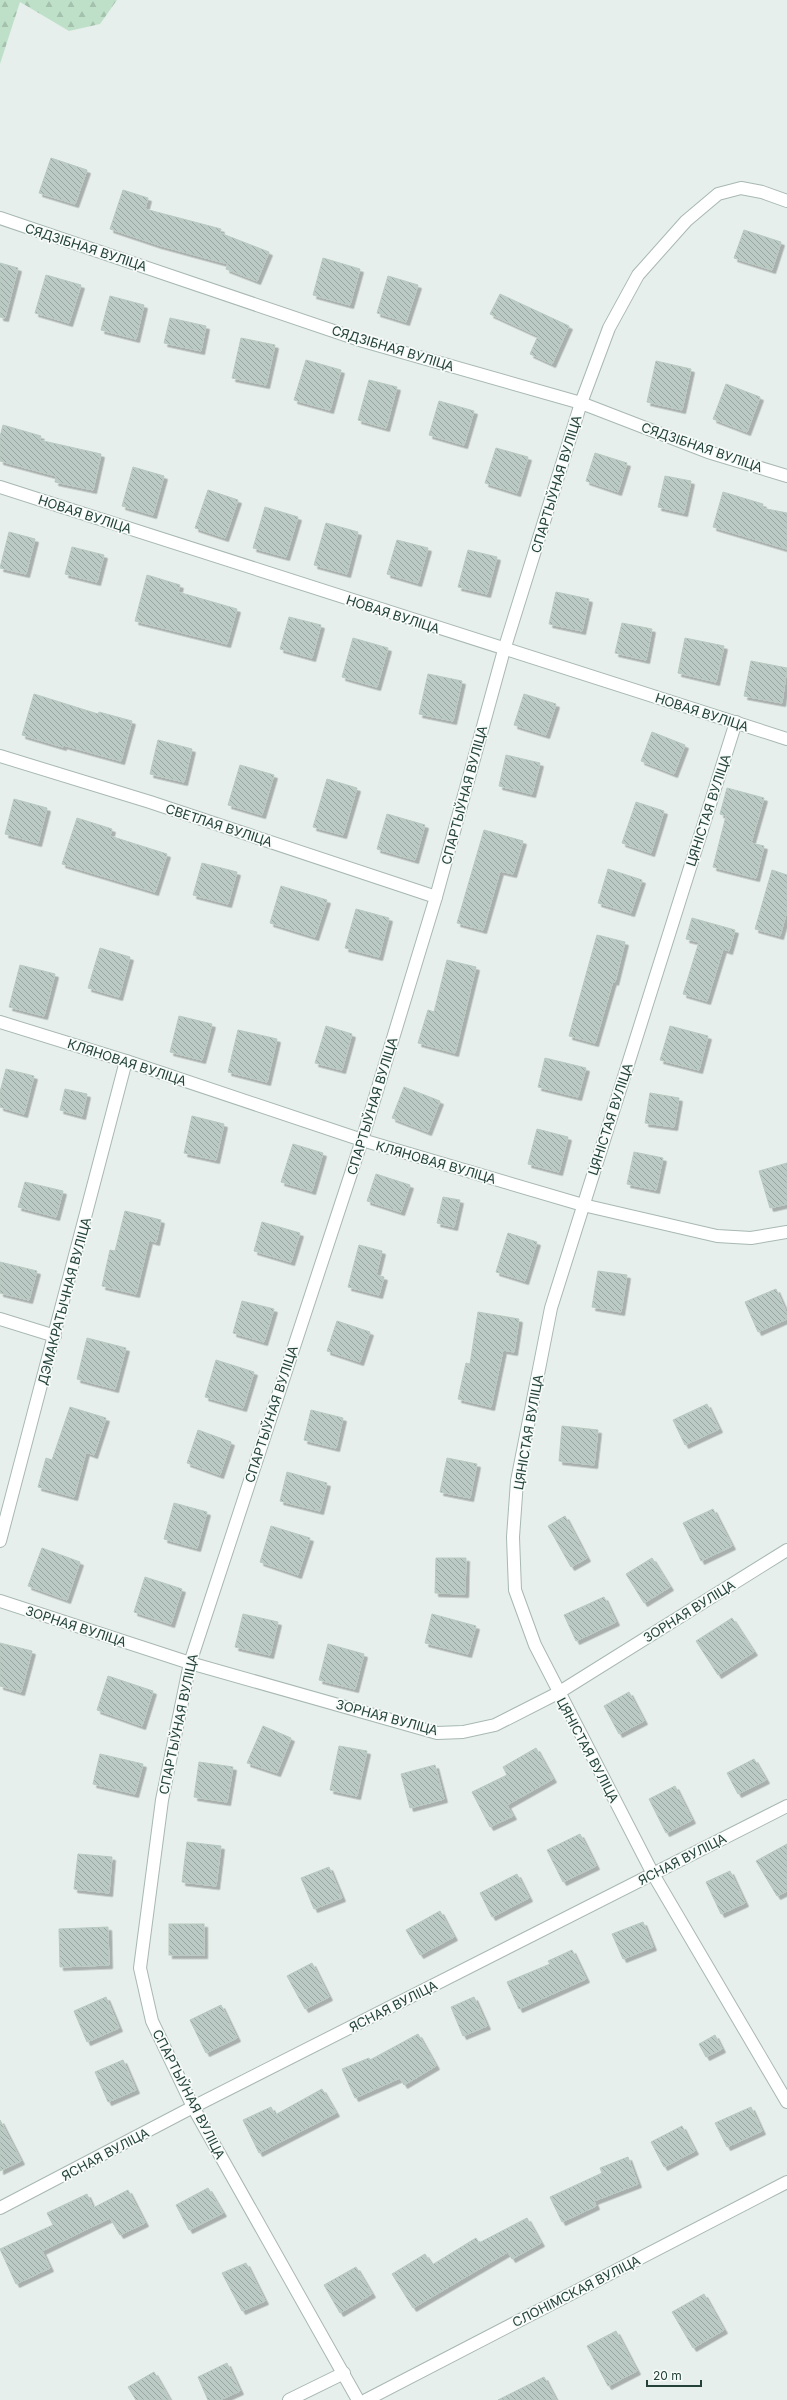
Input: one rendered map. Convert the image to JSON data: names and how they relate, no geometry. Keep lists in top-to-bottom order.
{
  "streets": {
    "street": [
      "СЯДЗІБНАЯ ВУЛІЦА",
      "СПАРТЫЎНАЯ ВУЛІЦА",
      "НОВАЯ ВУЛІЦА",
      "ЦЯНІСТАЯ ВУЛІЦА",
      "СВЕТЛАЯ ВУЛІЦА",
      "КЛЯНОВАЯ ВУЛІЦА",
      "ДЭМАКРАТЫЧНАЯ ВУЛІЦА",
      "ЗОРНАЯ ВУЛІЦА",
      "ЯСНАЯ ВУЛІЦА",
      "СЛОНІМСКАЯ ВУЛІЦА"
    ]
  },
  "crossings": [
    ["СЯДЗІБНАЯ ВУЛІЦА", "СПАРТЫЎНАЯ ВУЛІЦА"],
    ["СПАРТЫЎНАЯ ВУЛІЦА", "НОВАЯ ВУЛІЦА"],
    ["СПАРТЫЎНАЯ ВУЛІЦА", "СВЕТЛАЯ ВУЛІЦА"],
    ["СПАРТЫЎНАЯ ВУЛІЦА", "КЛЯНОВАЯ ВУЛІЦА"],
    ["СПАРТЫЎНАЯ ВУЛІЦА", "ЗОРНАЯ ВУЛІЦА"],
    ["СПАРТЫЎНАЯ ВУЛІЦА", "ЯСНАЯ ВУЛІЦА"],
    ["НОВАЯ ВУЛІЦА", "ЦЯНІСТАЯ ВУЛІЦА"],
    ["ЦЯНІСТАЯ ВУЛІЦА", "КЛЯНОВАЯ ВУЛІЦА"],
    ["ЦЯНІСТАЯ ВУЛІЦА", "ЗОРНАЯ ВУЛІЦА"],
    ["ЦЯНІСТАЯ ВУЛІЦА", "ЯСНАЯ ВУЛІЦА"],
    ["КЛЯНОВАЯ ВУЛІЦА", "ДЭМАКРАТЫЧНАЯ ВУЛІЦА"]
  ],
  "scale_bar": "20 m"
}
